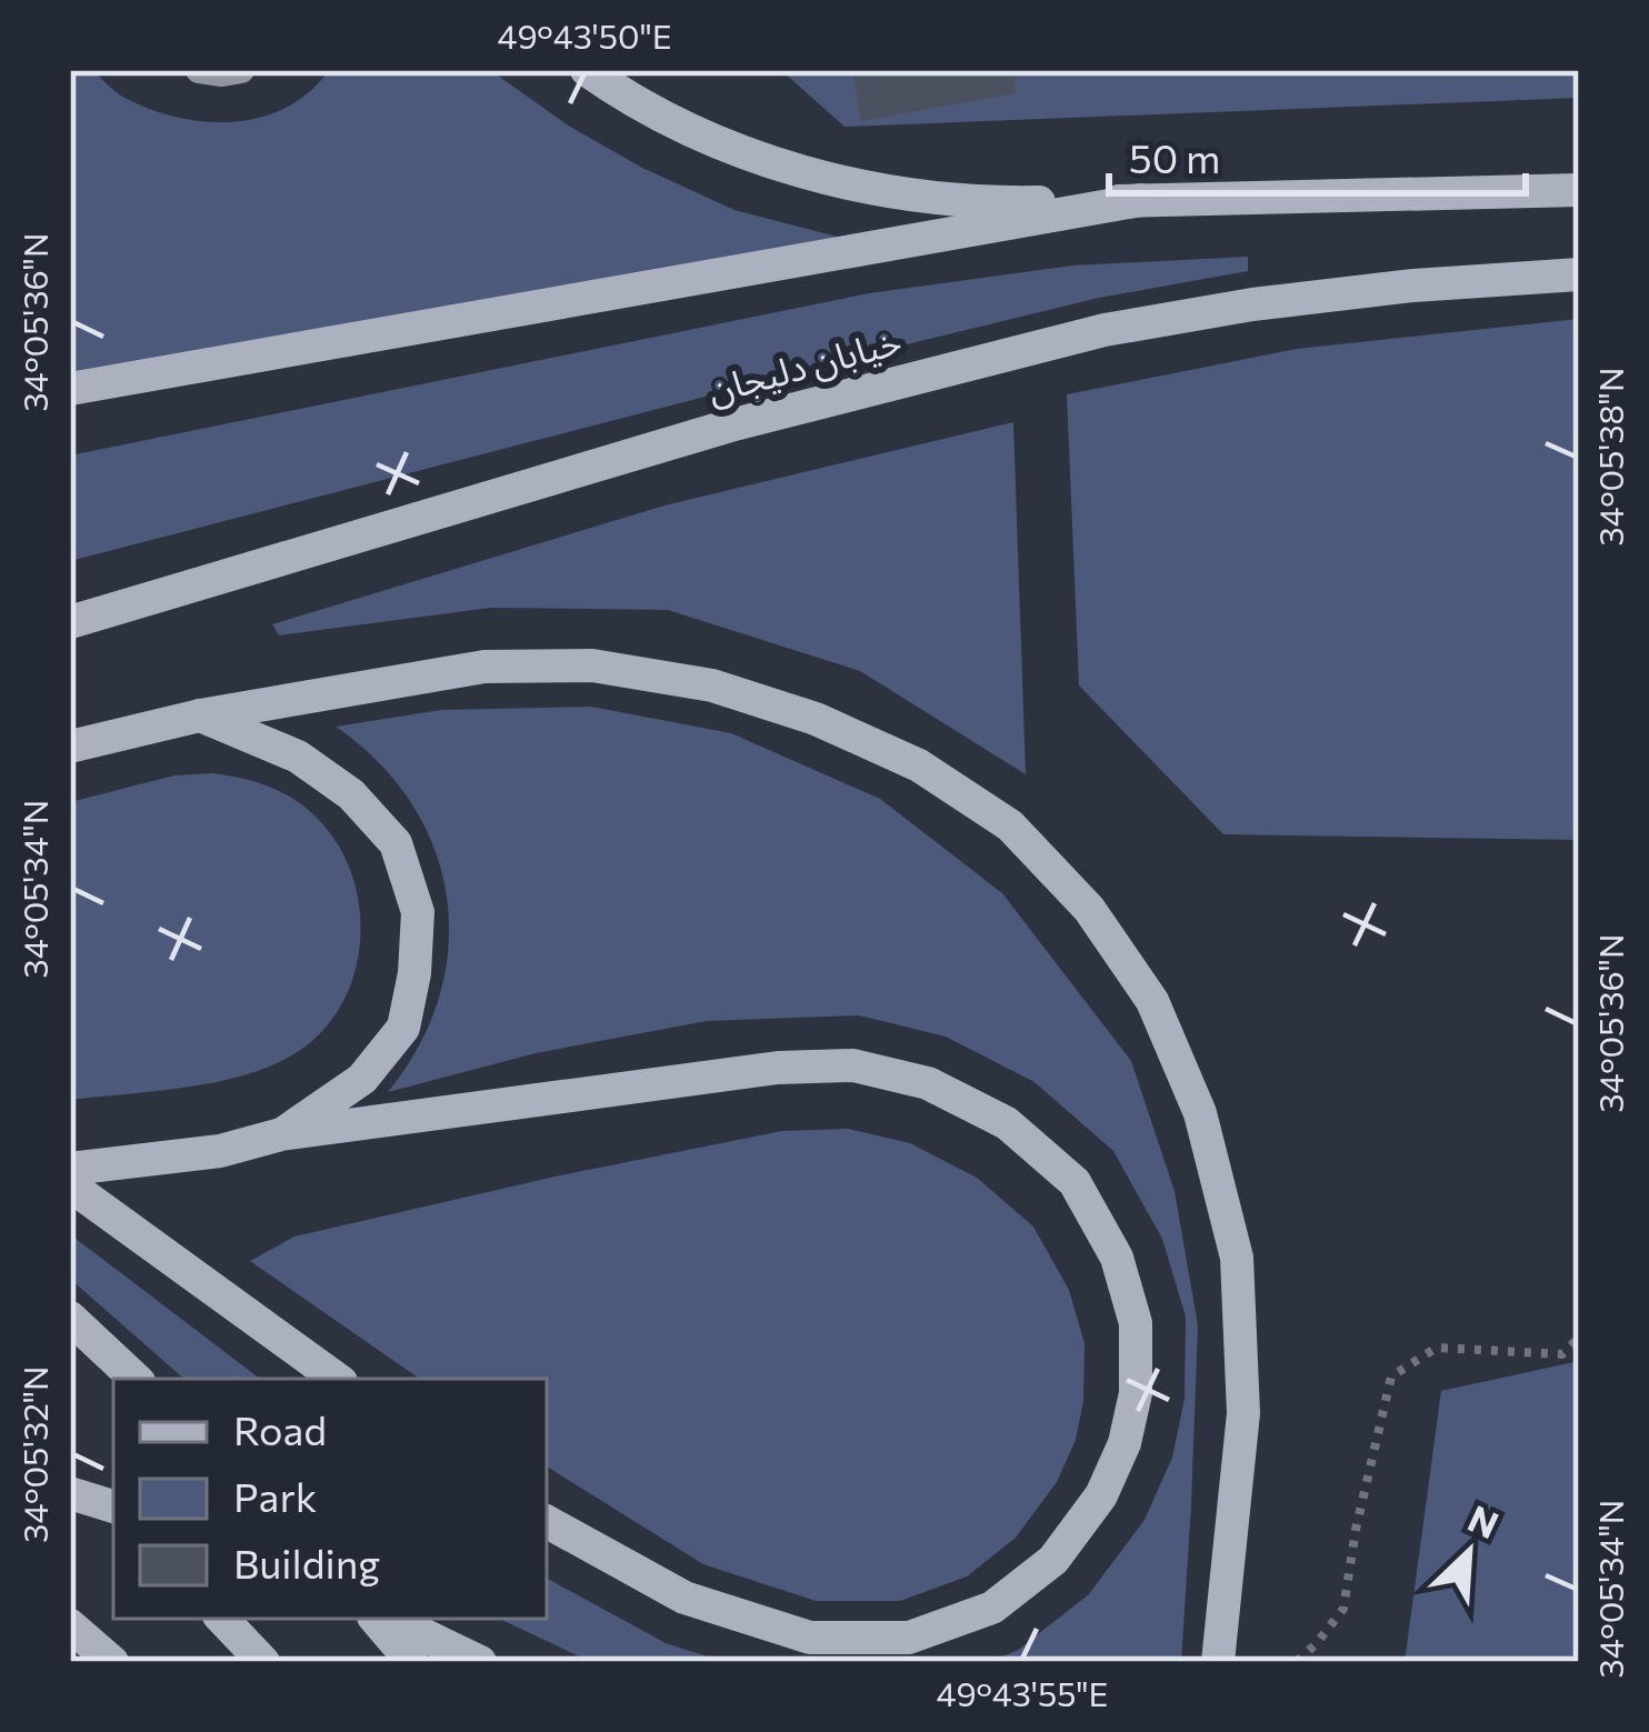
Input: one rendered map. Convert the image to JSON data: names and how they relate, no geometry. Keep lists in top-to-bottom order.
{
  "streets": {
    "main road": ["خیابان دلیجان"]
  },
  "legend": ["Road", "Park", "Building"],
  "scale_bar": "50 m",
  "north": "top right",
  "coordinates": [
    "49°43'50\"E",
    "34°05'36\"N",
    "34°05'38\"N",
    "34°05'34\"N",
    "34°05'32\"N",
    "49°43'55\"E"
  ]
}
